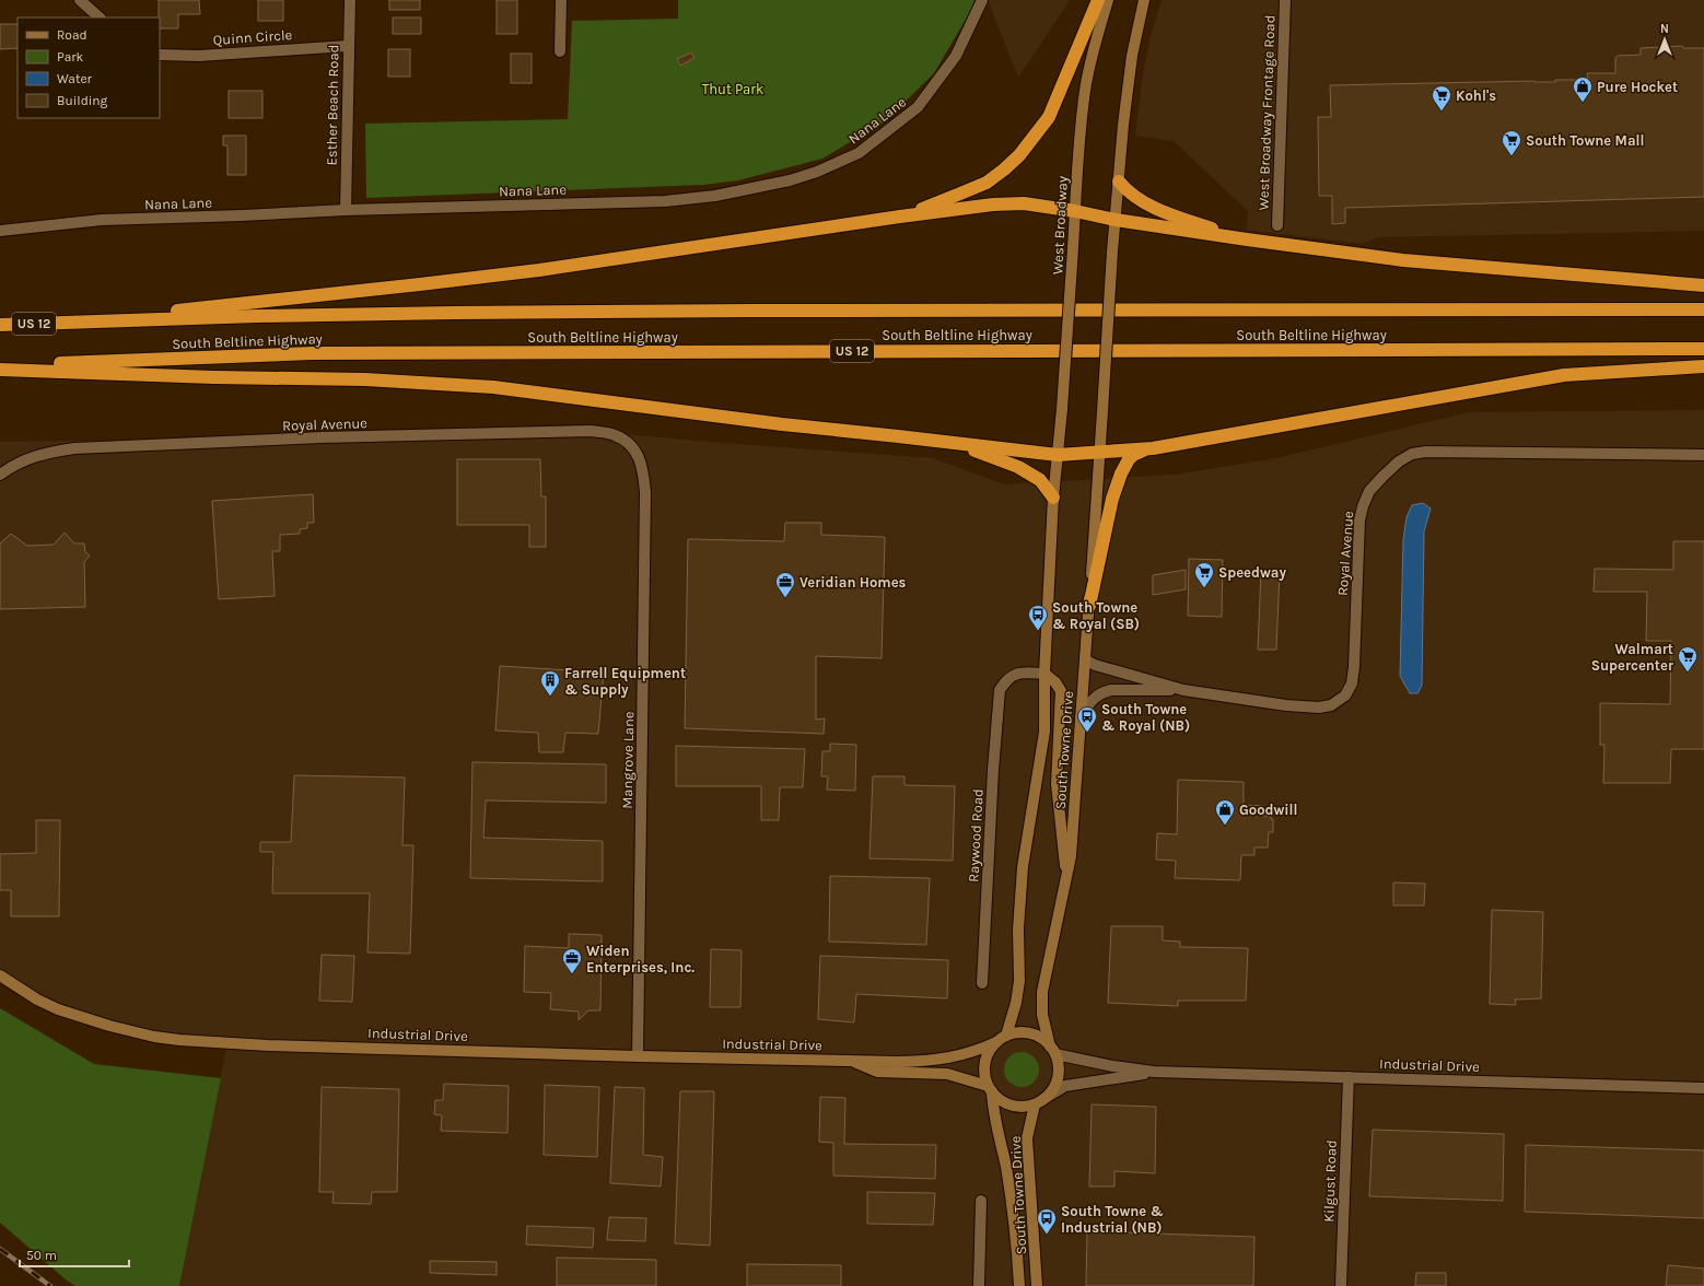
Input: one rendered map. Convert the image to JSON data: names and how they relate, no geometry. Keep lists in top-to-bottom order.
{
  "streets": {
    "highway": ["US 12", "South Beltline Highway"],
    "street": [
      "Quinn Circle",
      "Esther Beach Road",
      "West Broadway Frontage Road",
      "Nana Lane",
      "West Broadway",
      "Royal Avenue",
      "South Towne Drive",
      "Mangrove Lane",
      "Raywood Road",
      "Industrial Drive",
      "Kilgust Road"
    ]
  },
  "crossings": [
    ["Quinn Circle", "Esther Beach Road"],
    ["Esther Beach Road", "Nana Lane"],
    ["West Broadway", "South Towne Drive"],
    ["Royal Avenue", "South Towne Drive"],
    ["Royal Avenue", "Mangrove Lane"],
    ["South Towne Drive", "Raywood Road"],
    ["South Towne Drive", "Industrial Drive"],
    ["Mangrove Lane", "Industrial Drive"],
    ["Industrial Drive", "Kilgust Road"]
  ],
  "parks": ["Thut Park"],
  "places": {
    "shop": ["Pure Hocket", "Goodwill"],
    "supermarket": [
      "Kohl's",
      "South Towne Mall",
      "Speedway",
      "Walmart Supercenter"
    ],
    "office": ["Veridian Homes", "Widen Enterprises, Inc."],
    "bus stop": ["South Towne & Royal (SB)", "South Towne & Royal (NB)", "South Towne & Industrial (NB)"],
    "building": ["Farrell Equipment & Supply"]
  },
  "legend": [
    "Road",
    "Park",
    "Water",
    "Building"
  ],
  "scale_bar": "50 m",
  "north": "top"
}
